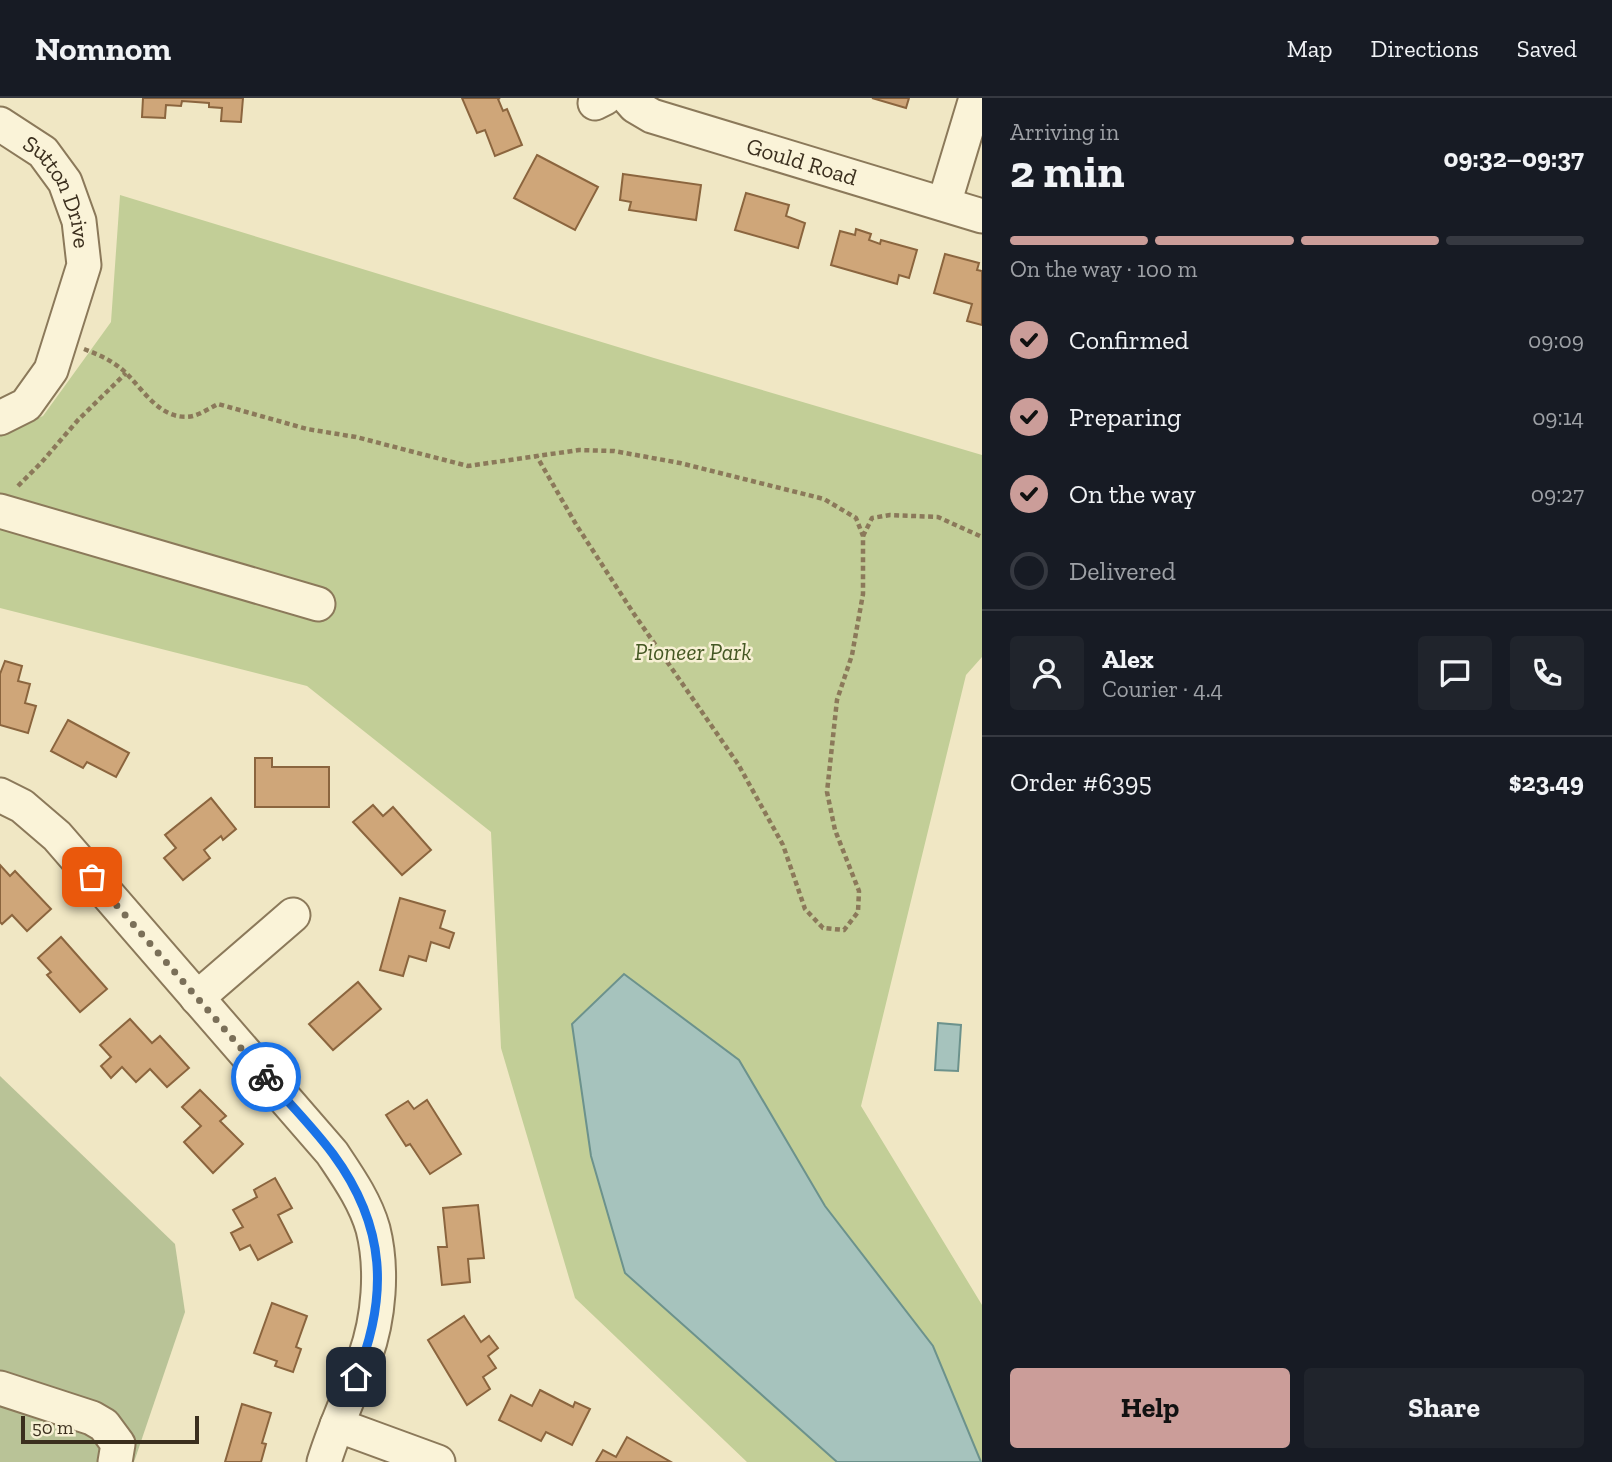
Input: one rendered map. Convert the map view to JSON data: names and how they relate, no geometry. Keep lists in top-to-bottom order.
{
  "streets": {
    "street": ["Gould Road", "Sutton Drive"]
  },
  "parks": ["Pioneer Park"],
  "scale_bar": "50 m",
  "page": {
    "header": "Nomnom",
    "nav": ["Map", "Directions", "Saved"],
    "heading": ["2 min", "Arriving in", "09:32–09:37"],
    "panel": [
      "Alex",
      "Courier · 4.4",
      "Order #6395",
      "$23.49"
    ],
    "bar": "On the way · 100 m",
    "list": [
      ["Confirmed", "09:09"],
      ["Preparing", "09:14"],
      ["On the way", "09:27"],
      "Delivered"
    ],
    "buttons": ["Help", "Share"],
    "scale": "50 m"
  }
}
